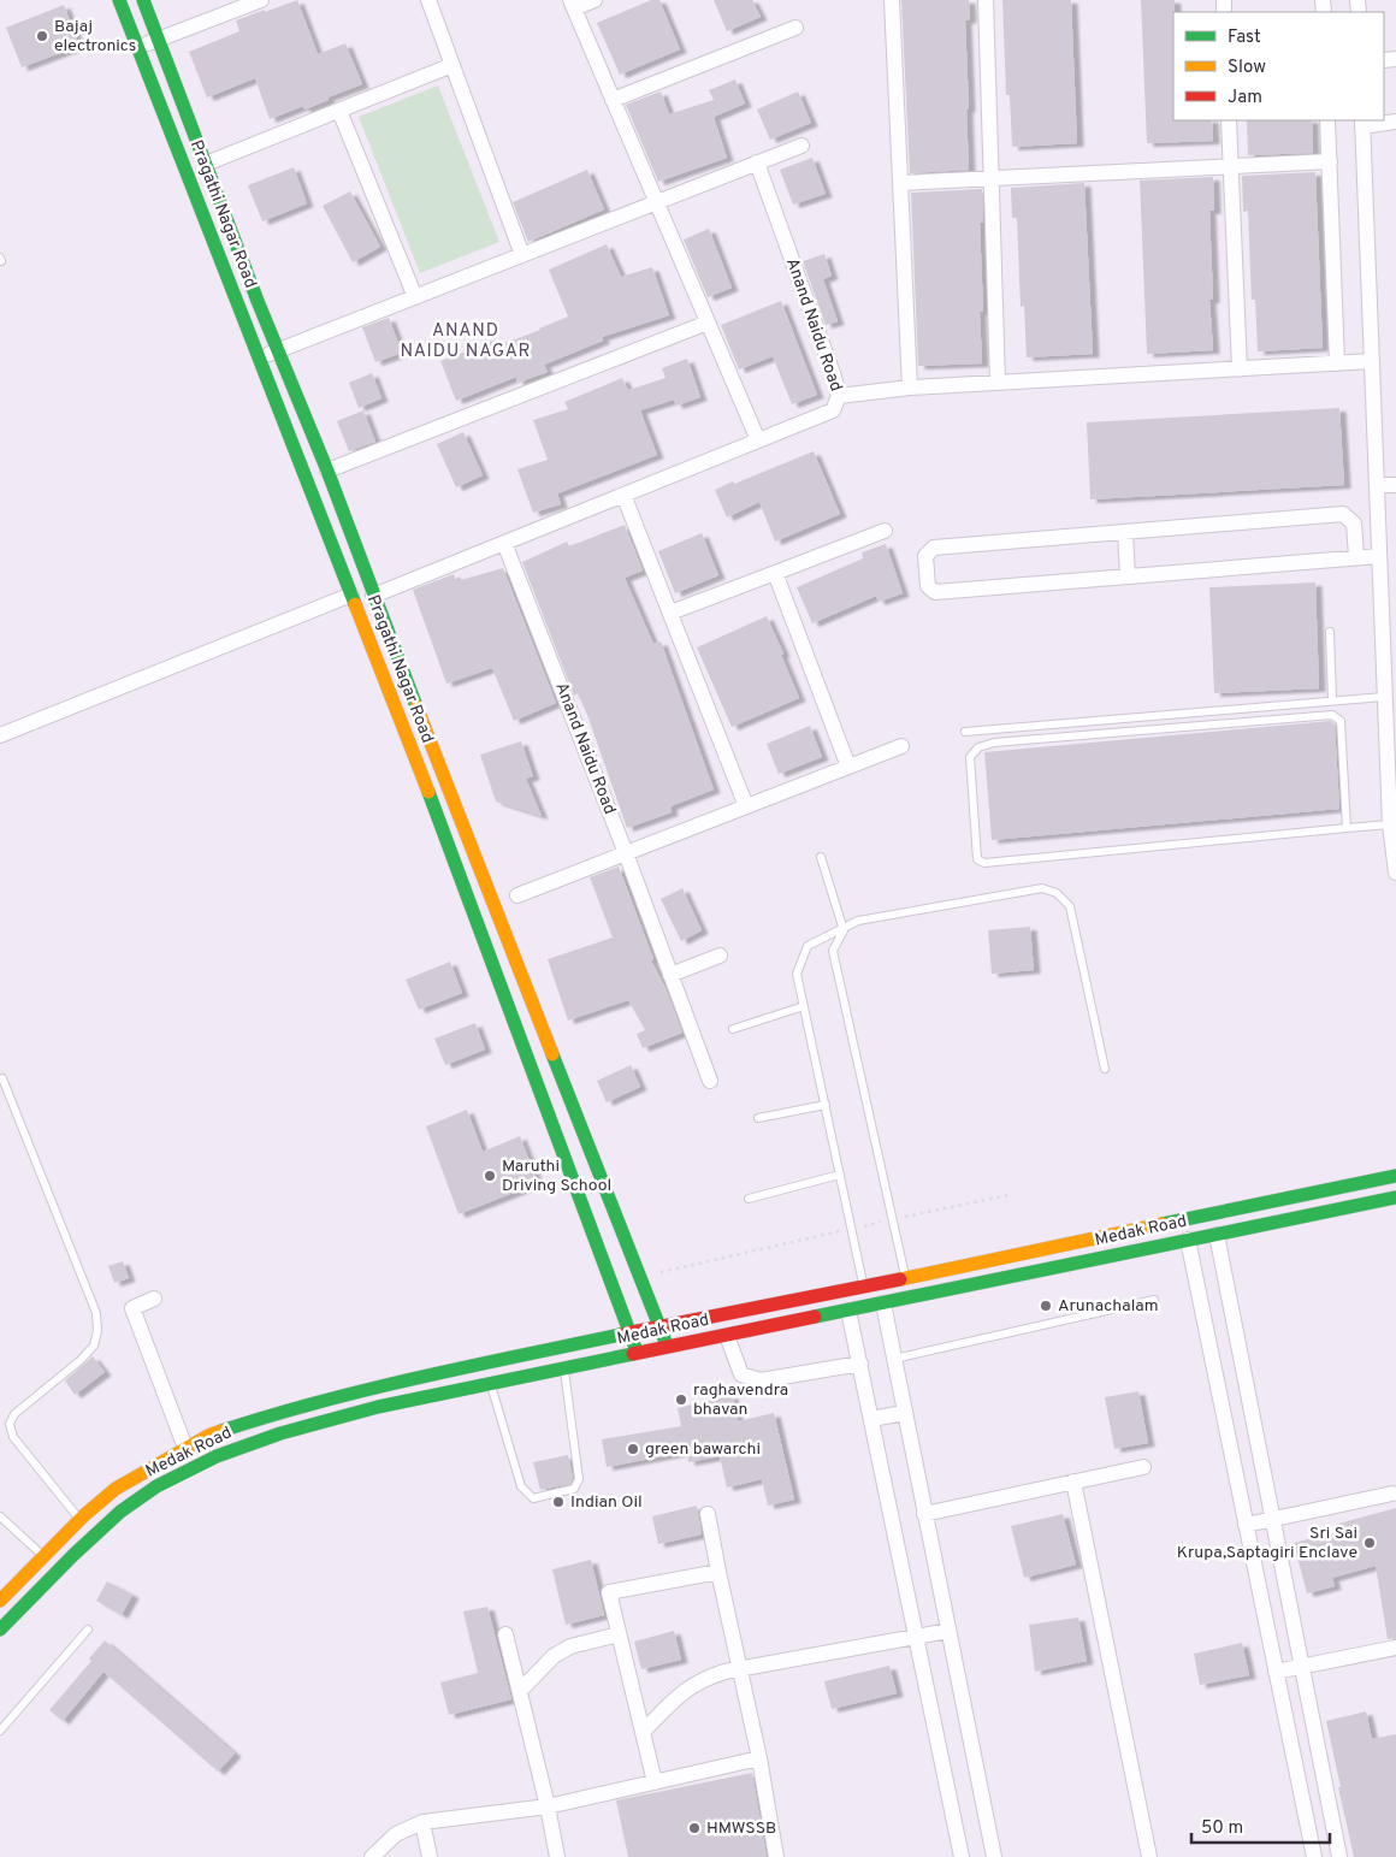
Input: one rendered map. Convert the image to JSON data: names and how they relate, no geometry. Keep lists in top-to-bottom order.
{
  "streets": {
    "main road": ["Pragathi Nagar Road", "Medak Road"],
    "street": ["Anand Naidu Road"]
  },
  "crossings": [
    ["Pragathi Nagar Road", "Anand Naidu Road"],
    ["Pragathi Nagar Road", "Medak Road"]
  ],
  "districts": ["ANAND NAIDU NAGAR"],
  "places": [
    "Bajaj electronics",
    "Maruthi Driving School",
    "Arunachalam",
    "raghavendra bhavan",
    "green bawarchi",
    "Indian Oil",
    "Sri Sai Krupa,Saptagiri Enclave",
    "HMWSSB"
  ],
  "legend": ["Fast", "Slow", "Jam"],
  "scale_bar": "50 m"
}
